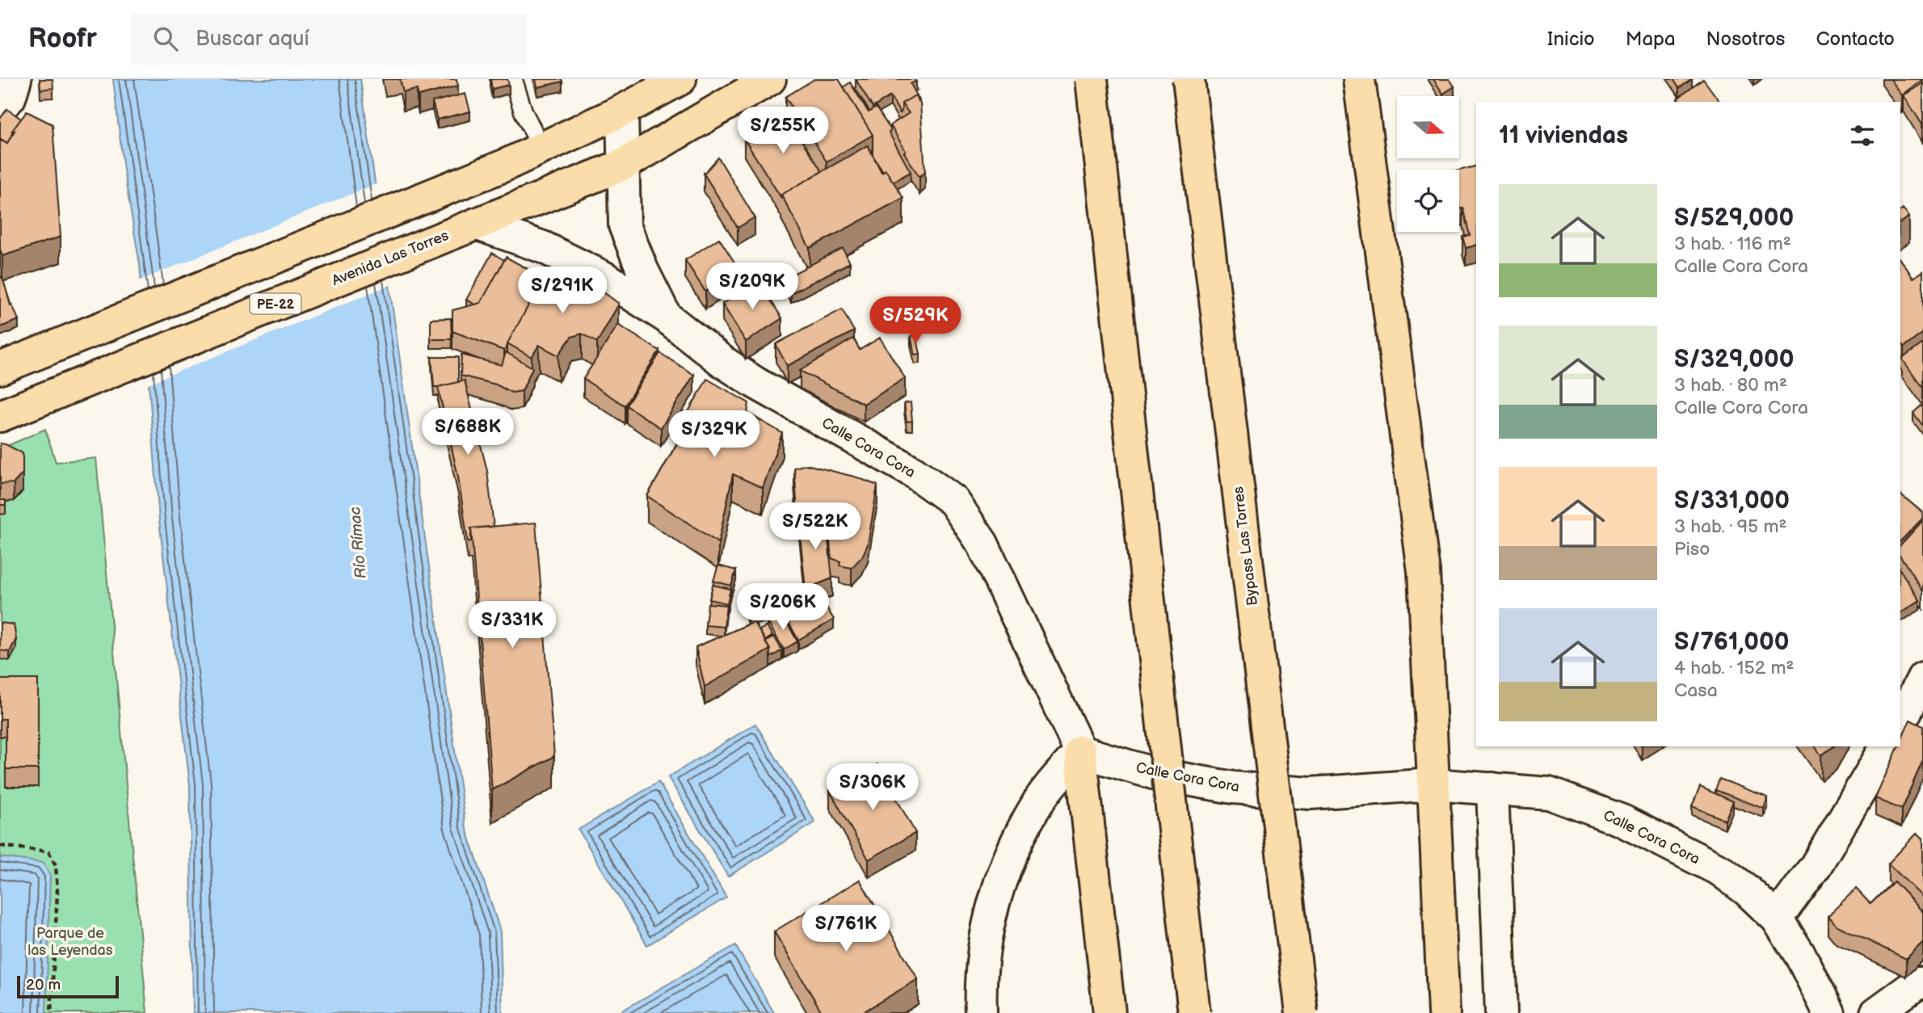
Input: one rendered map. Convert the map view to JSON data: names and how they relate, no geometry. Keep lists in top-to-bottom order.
{
  "streets": {
    "highway": ["Avenida Las Torres", "PE-22", "Bypass Las Torres"],
    "street": ["Calle Cora Cora"]
  },
  "crossings": [
    ["Avenida Las Torres", "Calle Cora Cora"]
  ],
  "water": ["Río Rímac"],
  "parks": ["Parque de las Leyendas"],
  "scale_bar": "20 m",
  "north": "right",
  "page": {
    "header": "Roofr",
    "search": "Buscar aquí",
    "nav": [
      "Inicio",
      "Mapa",
      "Nosotros",
      "Contacto"
    ],
    "heading": "11 viviendas",
    "price": [
      "S/255K",
      "S/209K",
      "S/291K",
      "S/529K",
      "S/688K",
      "S/329K",
      "S/522K",
      "S/206K",
      "S/331K",
      "S/306K",
      "S/761K"
    ],
    "list": [
      {
        "name": "S/529,000",
        "note": "3 hab. · 116 m² · Calle Cora Cora"
      },
      {
        "name": "S/329,000",
        "note": "3 hab. · 80 m² · Calle Cora Cora"
      },
      {
        "name": "S/331,000",
        "note": "3 hab. · 95 m² · Piso"
      },
      {
        "name": "S/761,000",
        "note": "4 hab. · 152 m² · Casa"
      }
    ],
    "scale": "20 m"
  }
}
